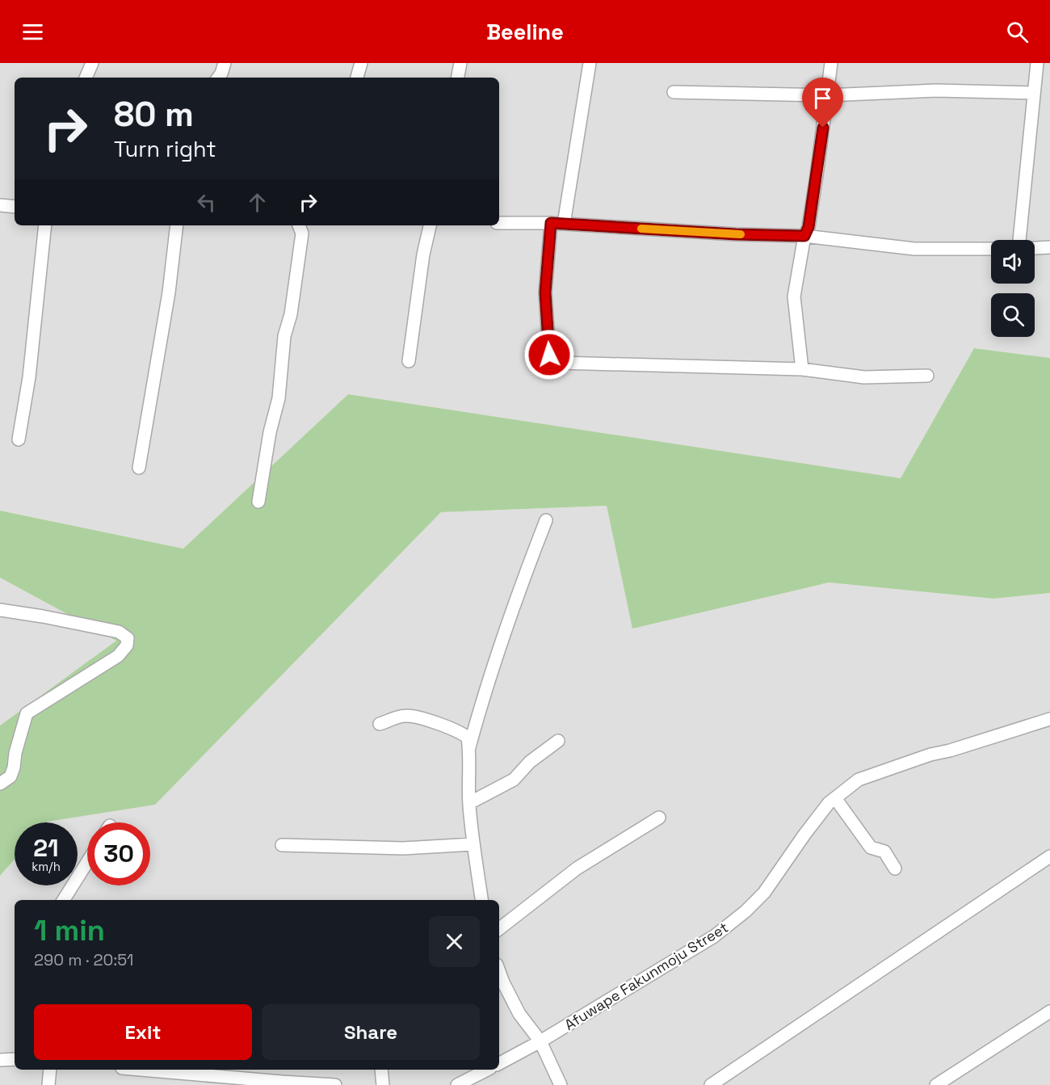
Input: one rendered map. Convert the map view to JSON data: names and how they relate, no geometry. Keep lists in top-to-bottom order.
{
  "streets": {
    "street": ["Afuwape Fakunmoju Street"]
  },
  "page": {
    "header": "Beeline",
    "turn": ["80 m", "Turn right"],
    "speed": "21 km/h",
    "limit": "30",
    "heading": ["1 min", "290 m · 20:51"],
    "buttons": ["Exit", "Share"]
  }
}
